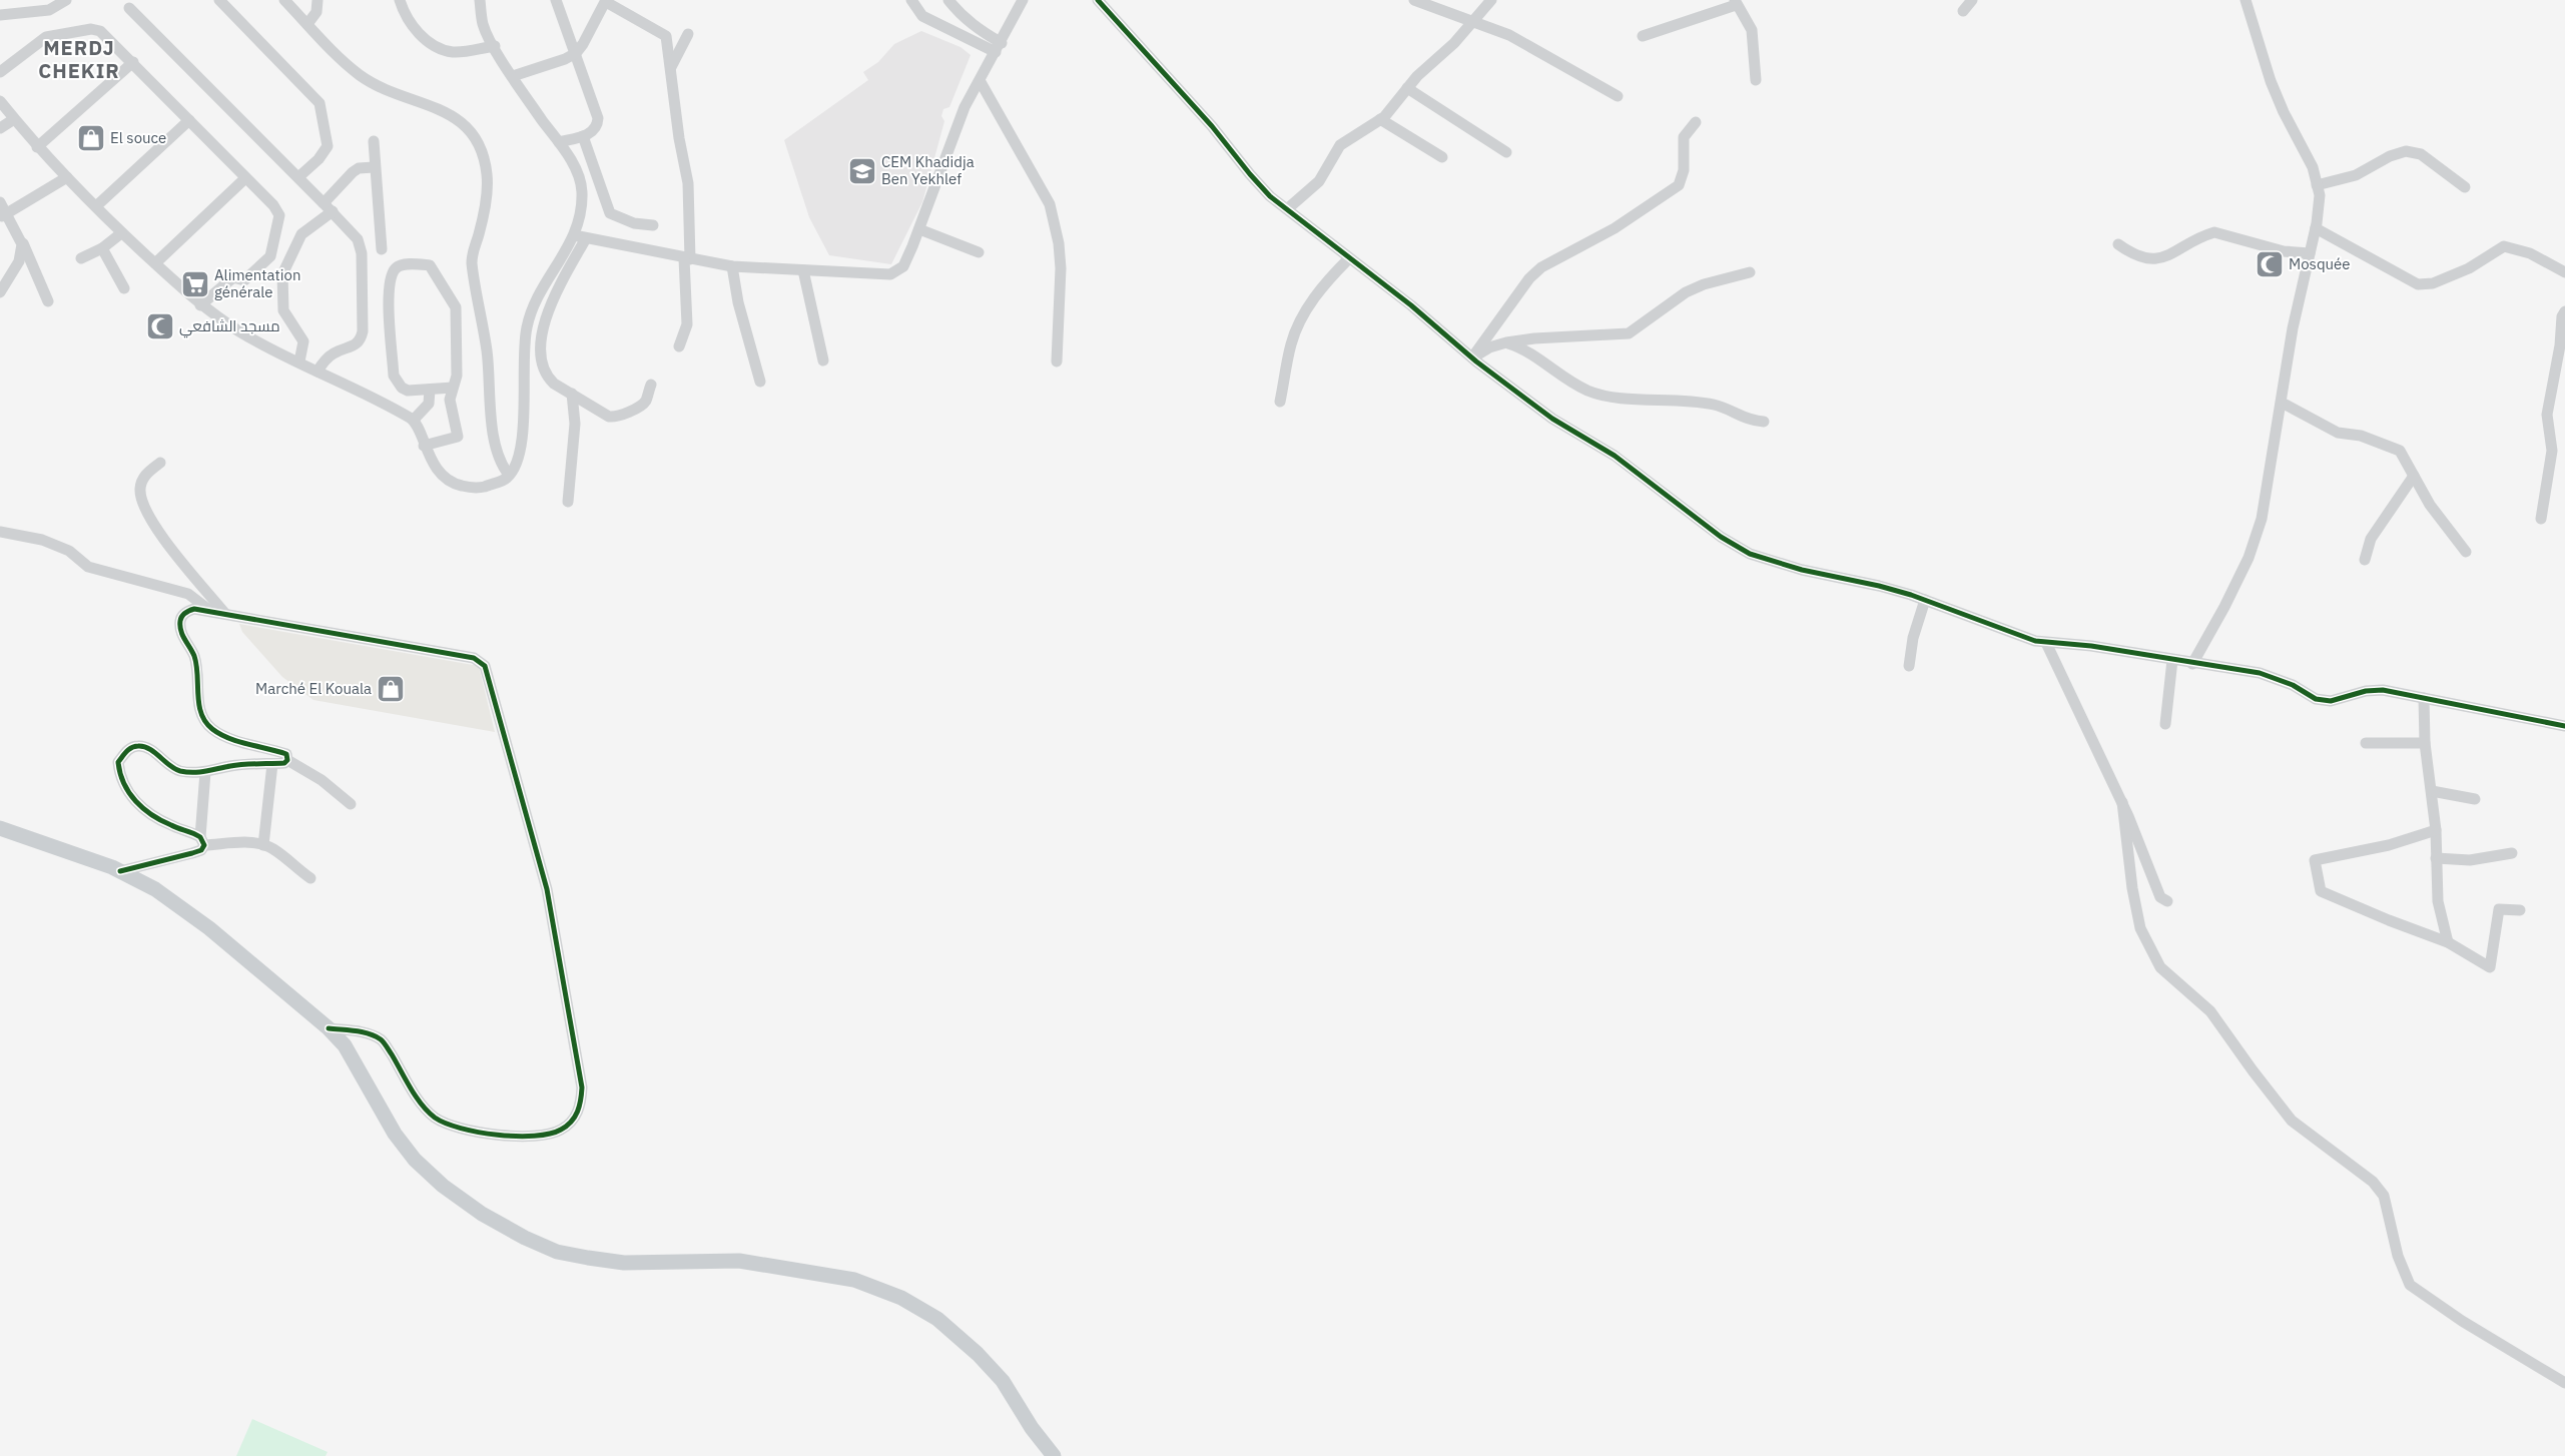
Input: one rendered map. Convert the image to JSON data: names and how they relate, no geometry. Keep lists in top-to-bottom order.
{
  "districts": ["MERDJ CHEKIR"],
  "places": {
    "shop": ["El souce", "Marché El Kouala"],
    "school or university": ["CEM Khadidja Ben Yekhlef"],
    "mosque": ["Mosquée", "مسجد الشافعي"],
    "supermarket": ["Alimentation générale"]
  }
}
